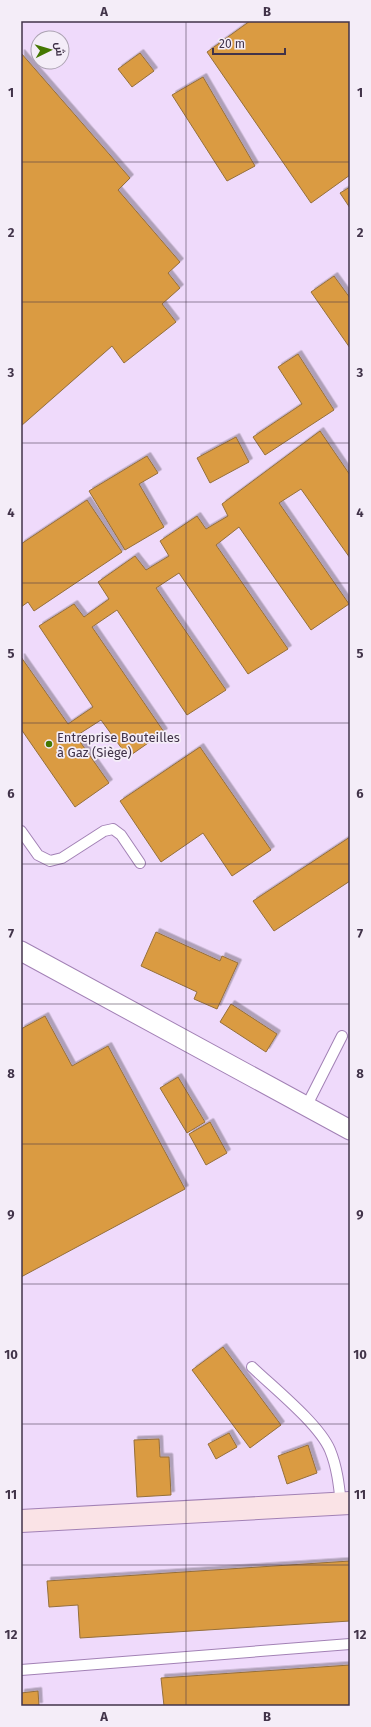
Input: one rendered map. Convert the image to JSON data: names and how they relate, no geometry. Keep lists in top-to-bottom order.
{
  "places": ["Entreprise Bouteilles à Gaz (Siège)"],
  "scale_bar": "20 m",
  "north": "right",
  "grid": {
    "columns": ["A", "B"],
    "rows": [
      "1",
      "2",
      "3",
      "4",
      "5",
      "6",
      "7",
      "8",
      "9",
      "10",
      "11",
      "12"
    ]
  }
}
